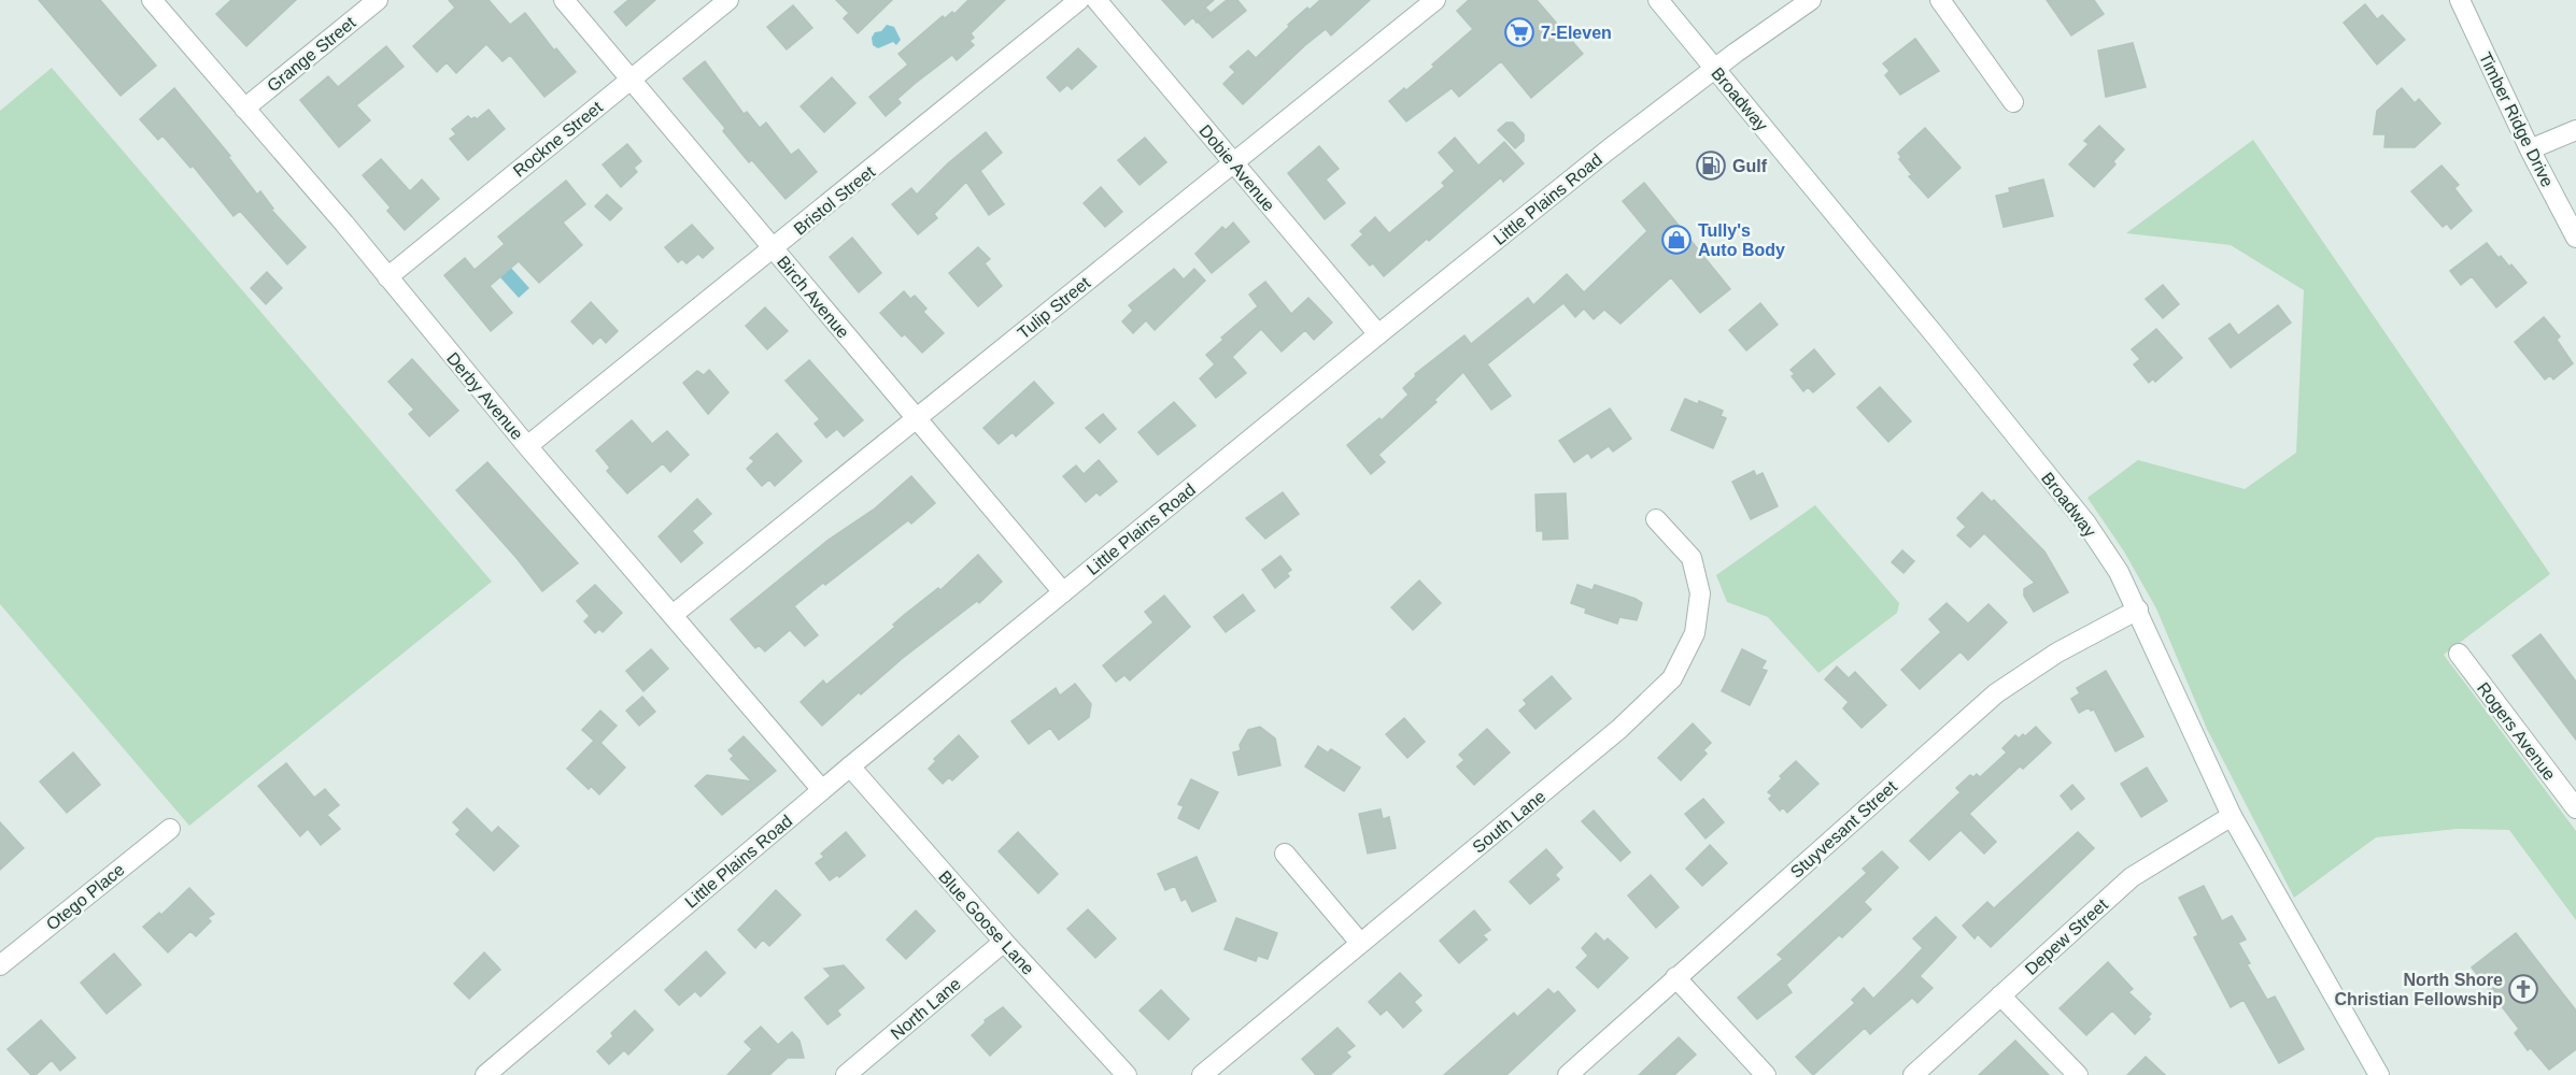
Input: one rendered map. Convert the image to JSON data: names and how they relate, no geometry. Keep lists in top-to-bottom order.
{
  "streets": {
    "street": [
      "Grange Street",
      "Broadway",
      "Timber Ridge Drive",
      "Rockne Street",
      "Dobie Avenue",
      "Little Plains Road",
      "Bristol Street",
      "Birch Avenue",
      "Tulip Street",
      "Derby Avenue",
      "Rogers Avenue",
      "South Lane",
      "Stuyvesant Street",
      "Otego Place",
      "Blue Goose Lane",
      "Depew Street",
      "North Lane"
    ]
  },
  "crossings": [
    ["Grange Street", "Derby Avenue"],
    ["Broadway", "Little Plains Road"],
    ["Broadway", "Stuyvesant Street"],
    ["Broadway", "Depew Street"],
    ["Rockne Street", "Birch Avenue"],
    ["Rockne Street", "Derby Avenue"],
    ["Dobie Avenue", "Little Plains Road"],
    ["Dobie Avenue", "Tulip Street"],
    ["Little Plains Road", "Birch Avenue"],
    ["Little Plains Road", "Derby Avenue"],
    ["Little Plains Road", "Blue Goose Lane"],
    ["Bristol Street", "Birch Avenue"],
    ["Bristol Street", "Derby Avenue"],
    ["Birch Avenue", "Tulip Street"],
    ["Tulip Street", "Derby Avenue"],
    ["Blue Goose Lane", "North Lane"]
  ],
  "places": {
    "supermarket": ["7-Eleven"],
    "fuel station": ["Gulf"],
    "shop": ["Tully's Auto Body"],
    "church": ["North Shore Christian Fellowship"]
  }
}
